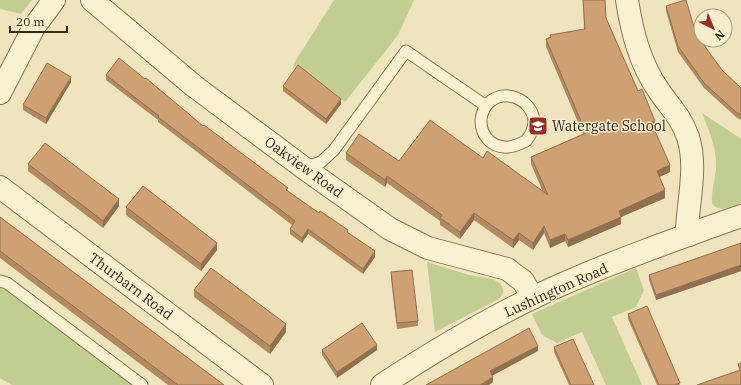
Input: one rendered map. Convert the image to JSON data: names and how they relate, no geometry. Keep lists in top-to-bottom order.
{
  "streets": {
    "street": ["Oakview Road", "Thurbarn Road", "Lushington Road"]
  },
  "crossings": [
    ["Oakview Road", "Lushington Road"]
  ],
  "places": {
    "school or university": ["Watergate School"]
  },
  "scale_bar": "20 m",
  "north": "bottom right"
}
